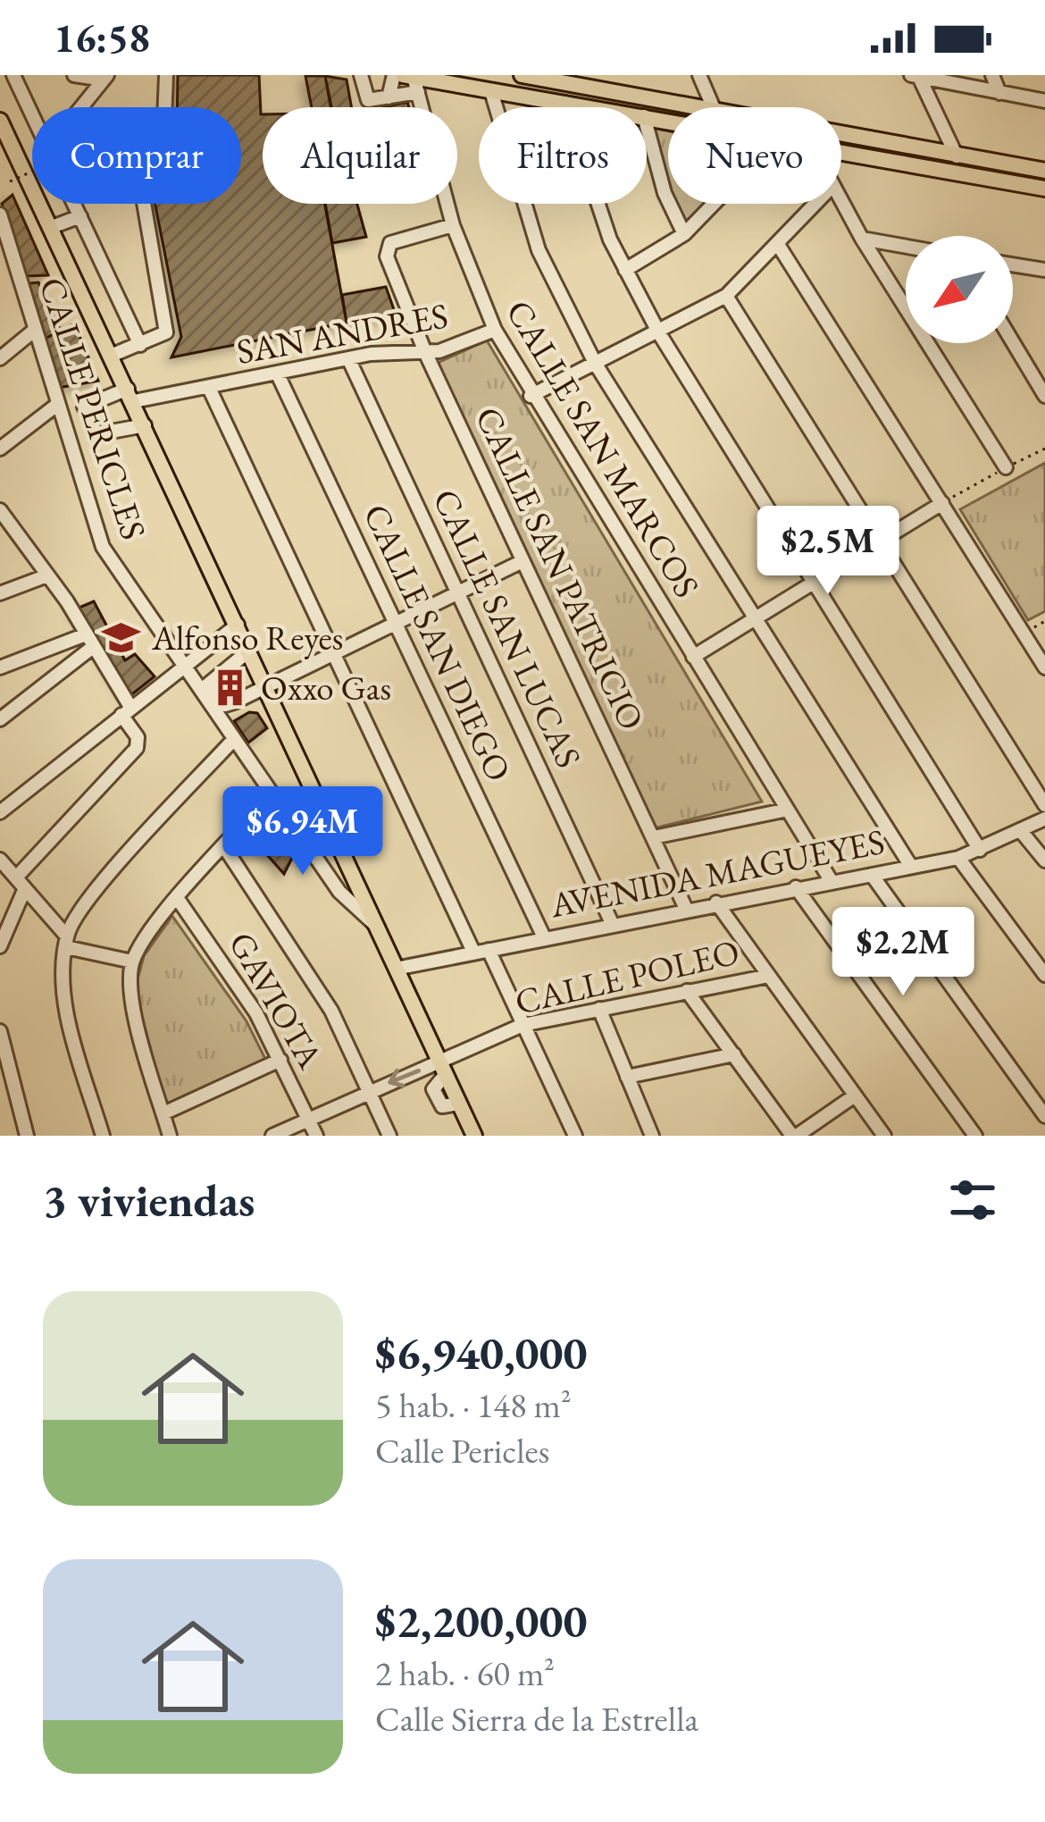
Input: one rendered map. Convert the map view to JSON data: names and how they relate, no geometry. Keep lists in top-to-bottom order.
{
  "streets": {
    "street": [
      "SAN ANDRES",
      "CALLE PERICLES",
      "CALLE SAN MARCOS",
      "CALLE SAN PATRICIO",
      "CALLE SAN LUCAS",
      "CALLE SAN DIEGO",
      "AVENIDA MAGUEYES",
      "CALLE POLEO",
      "GAVIOTA"
    ]
  },
  "crossings": [
    ["SAN ANDRES", "CALLE SAN MARCOS"],
    ["SAN ANDRES", "CALLE SAN PATRICIO"],
    ["SAN ANDRES", "CALLE SAN LUCAS"],
    ["SAN ANDRES", "CALLE SAN DIEGO"],
    ["CALLE SAN MARCOS", "CALLE SAN PATRICIO"],
    ["CALLE SAN MARCOS", "AVENIDA MAGUEYES"],
    ["CALLE SAN PATRICIO", "AVENIDA MAGUEYES"],
    ["CALLE SAN LUCAS", "AVENIDA MAGUEYES"],
    ["CALLE SAN DIEGO", "AVENIDA MAGUEYES"],
    ["CALLE POLEO", "GAVIOTA"]
  ],
  "places": {
    "school or university": ["Alfonso Reyes"],
    "building": ["Oxxo Gas"]
  },
  "north": "bottom left",
  "page": {
    "status": "16:58",
    "chip": [
      "Comprar",
      "Alquilar",
      "Filtros",
      "Nuevo"
    ],
    "price": ["$2.5M", "$6.94M", "$2.2M"],
    "heading": "3 viviendas",
    "list": [
      {
        "name": "$6,940,000",
        "note": "5 hab. · 148 m² · Calle Pericles"
      },
      {
        "name": "$2,200,000",
        "note": "2 hab. · 60 m² · Calle Sierra de la Estrella"
      }
    ]
  }
}
